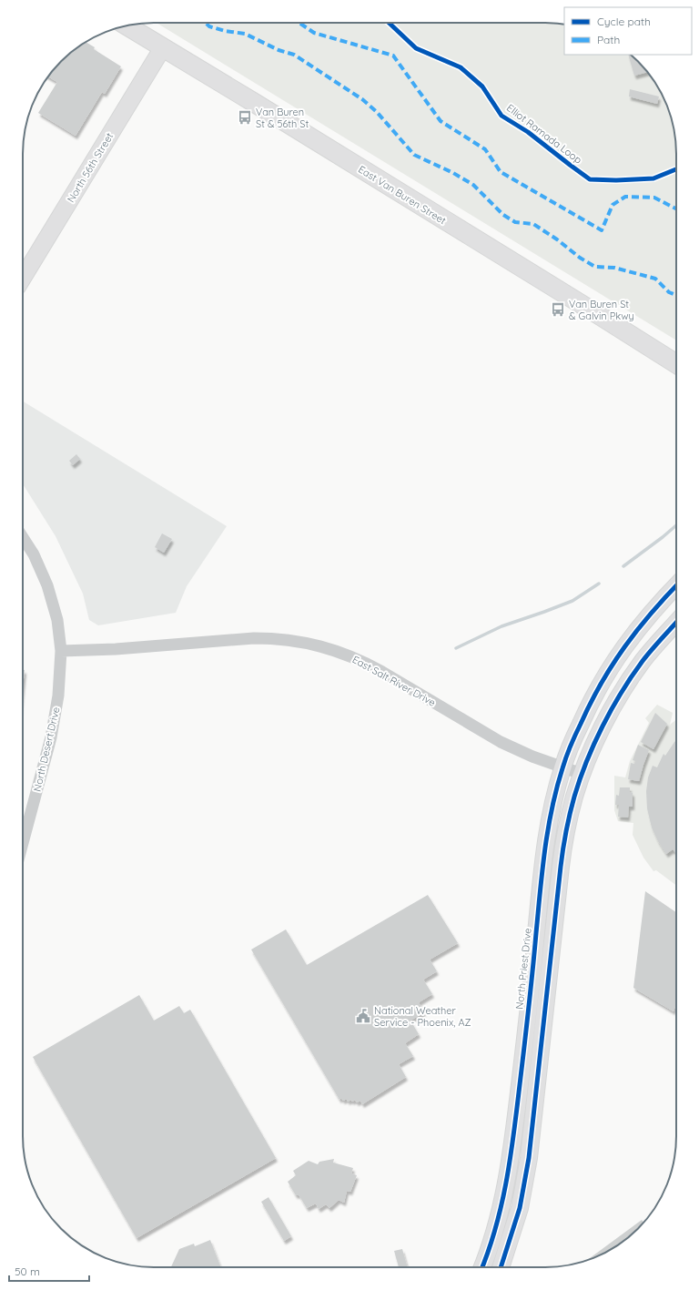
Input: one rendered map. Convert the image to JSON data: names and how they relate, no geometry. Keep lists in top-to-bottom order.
{
  "streets": {
    "main road": ["North 56th Street", "East Van Buren Street", "North Priest Drive"],
    "street": ["East Salt River Drive", "North Desert Drive"],
    "cycle path": ["Elliot Ramada Loop"]
  },
  "crossings": [
    ["North 56th Street", "East Van Buren Street"],
    ["East Salt River Drive", "North Desert Drive"],
    ["East Salt River Drive", "North Priest Drive"]
  ],
  "places": {
    "bus stop": ["Van Buren St & 56th St", "Van Buren St & Galvin Pkwy"],
    "public building": ["National Weather Service - Phoenix, AZ"]
  },
  "legend": ["Cycle path", "Path"],
  "scale_bar": "50 m"
}
